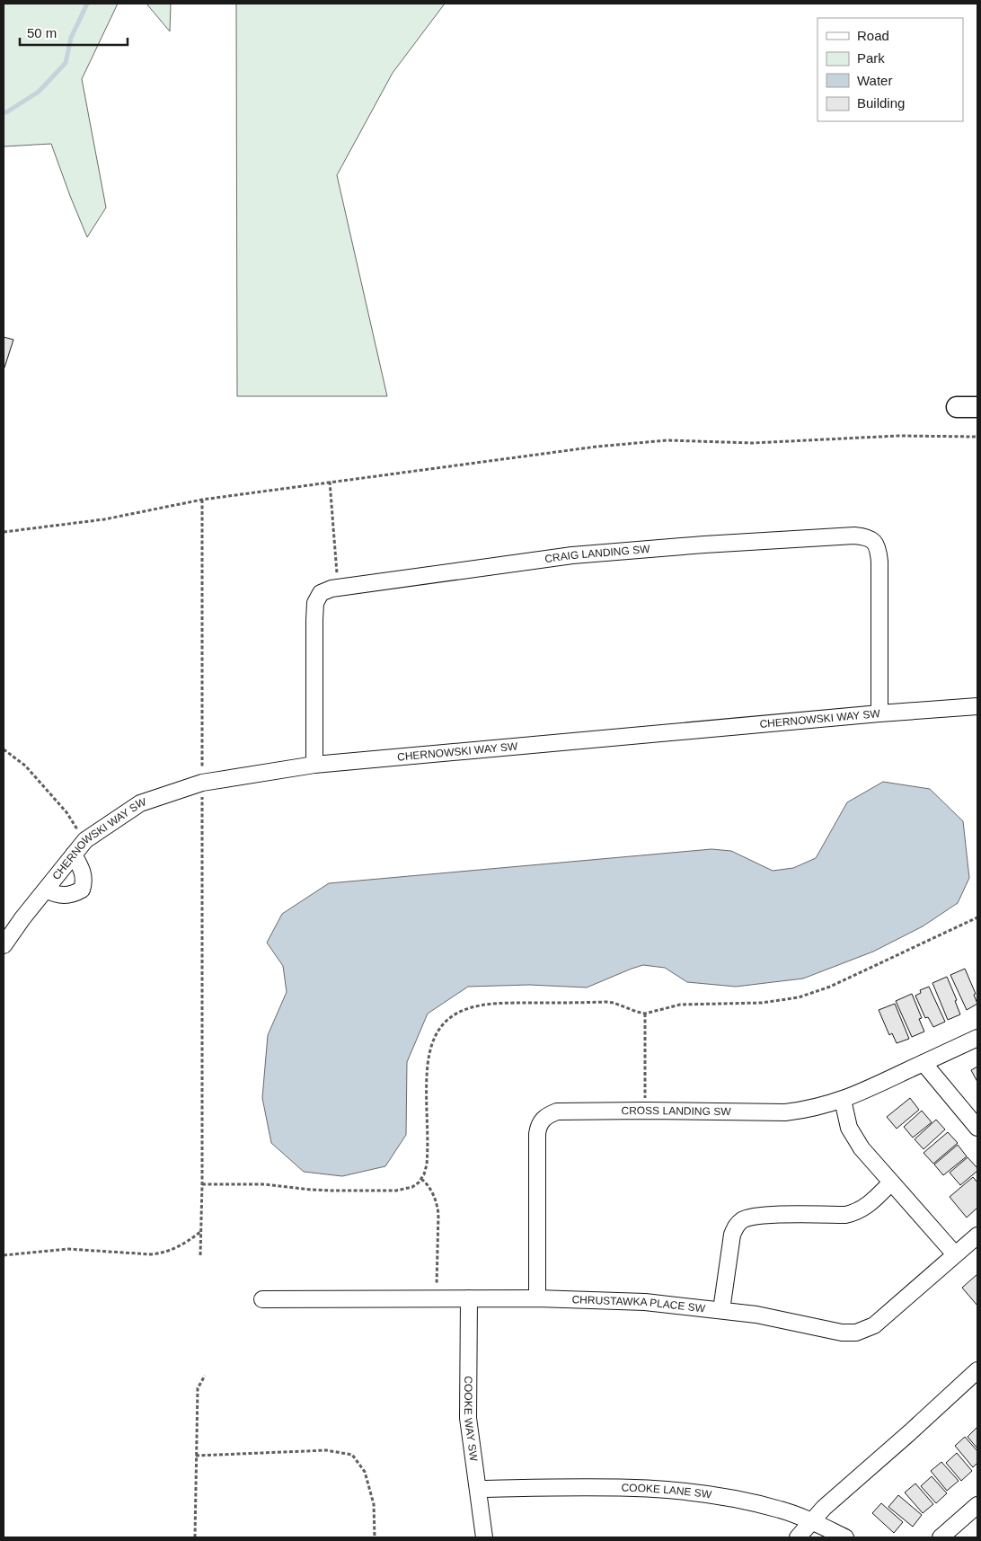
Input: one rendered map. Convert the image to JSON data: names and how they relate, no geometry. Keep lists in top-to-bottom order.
{
  "streets": {
    "street": [
      "CRAIG LANDING SW",
      "CHERNOWSKI WAY SW",
      "CROSS LANDING SW",
      "CHRUSTAWKA PLACE SW",
      "COOKE WAY SW",
      "COOKE LANE SW"
    ]
  },
  "crossings": [
    ["CRAIG LANDING SW", "CHERNOWSKI WAY SW"],
    ["CROSS LANDING SW", "CHRUSTAWKA PLACE SW"],
    ["CHRUSTAWKA PLACE SW", "COOKE WAY SW"],
    ["COOKE WAY SW", "COOKE LANE SW"]
  ],
  "legend": [
    "Road",
    "Park",
    "Water",
    "Building"
  ],
  "scale_bar": "50 m"
}
